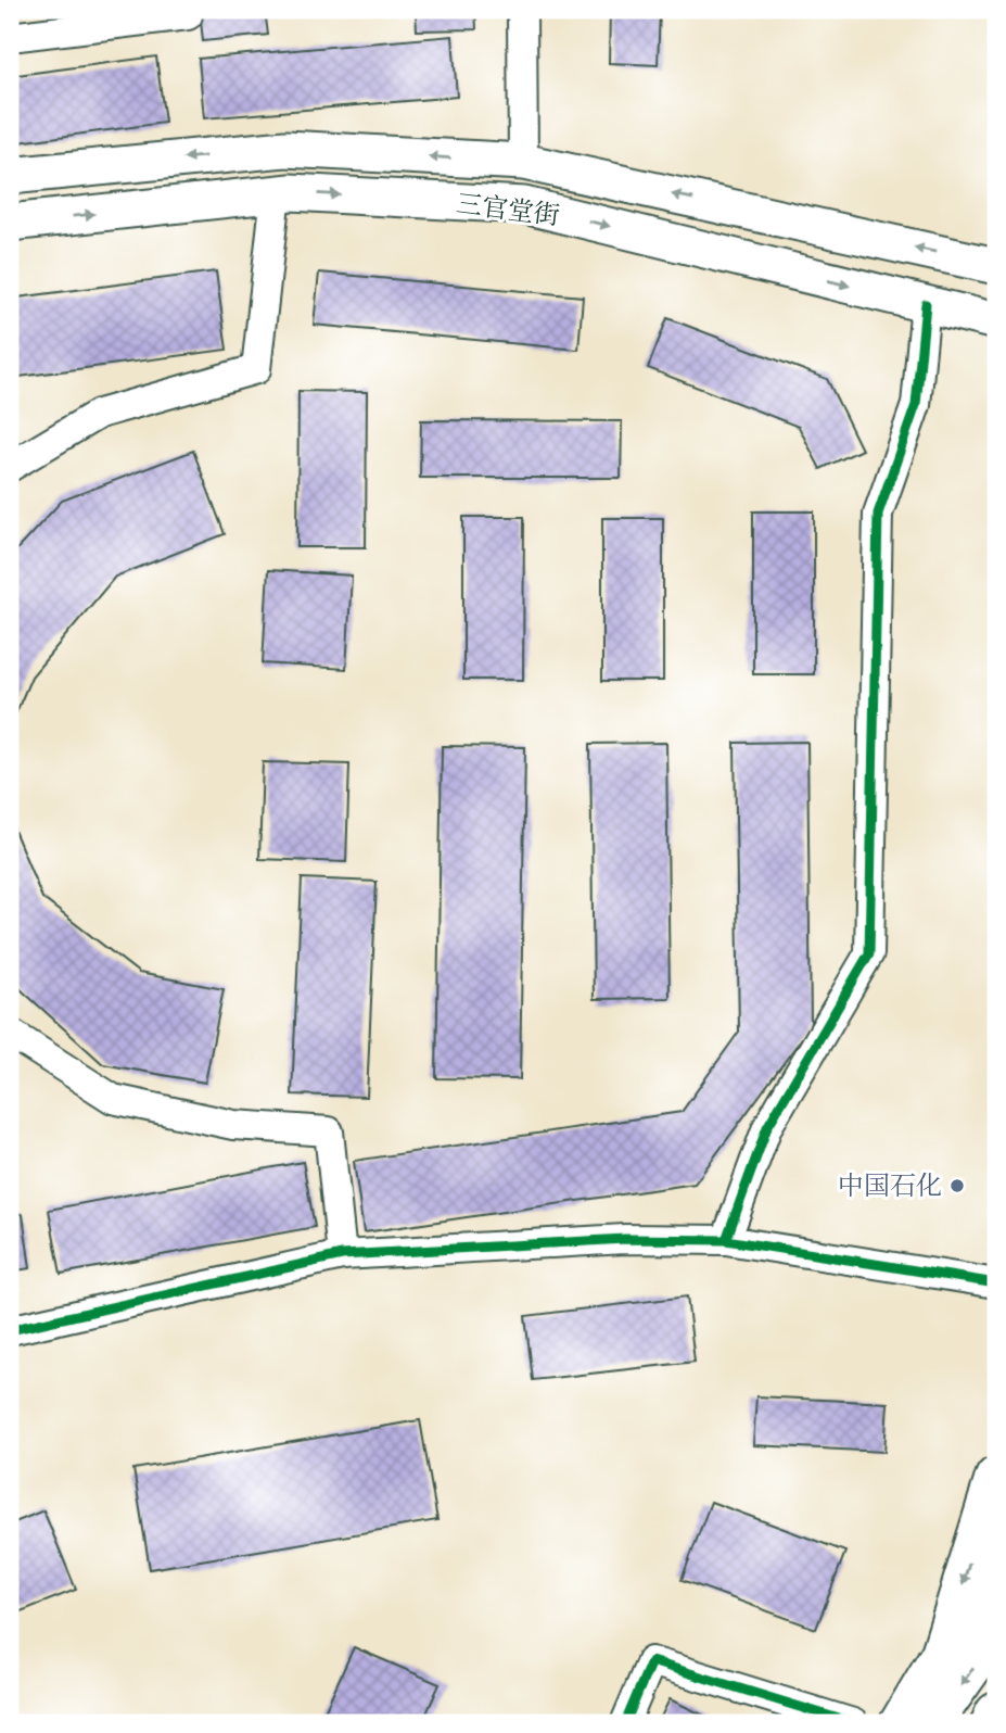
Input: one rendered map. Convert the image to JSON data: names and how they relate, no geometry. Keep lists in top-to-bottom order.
{
  "streets": {
    "main road": ["三官堂街"]
  },
  "places": ["中国石化"]
}
